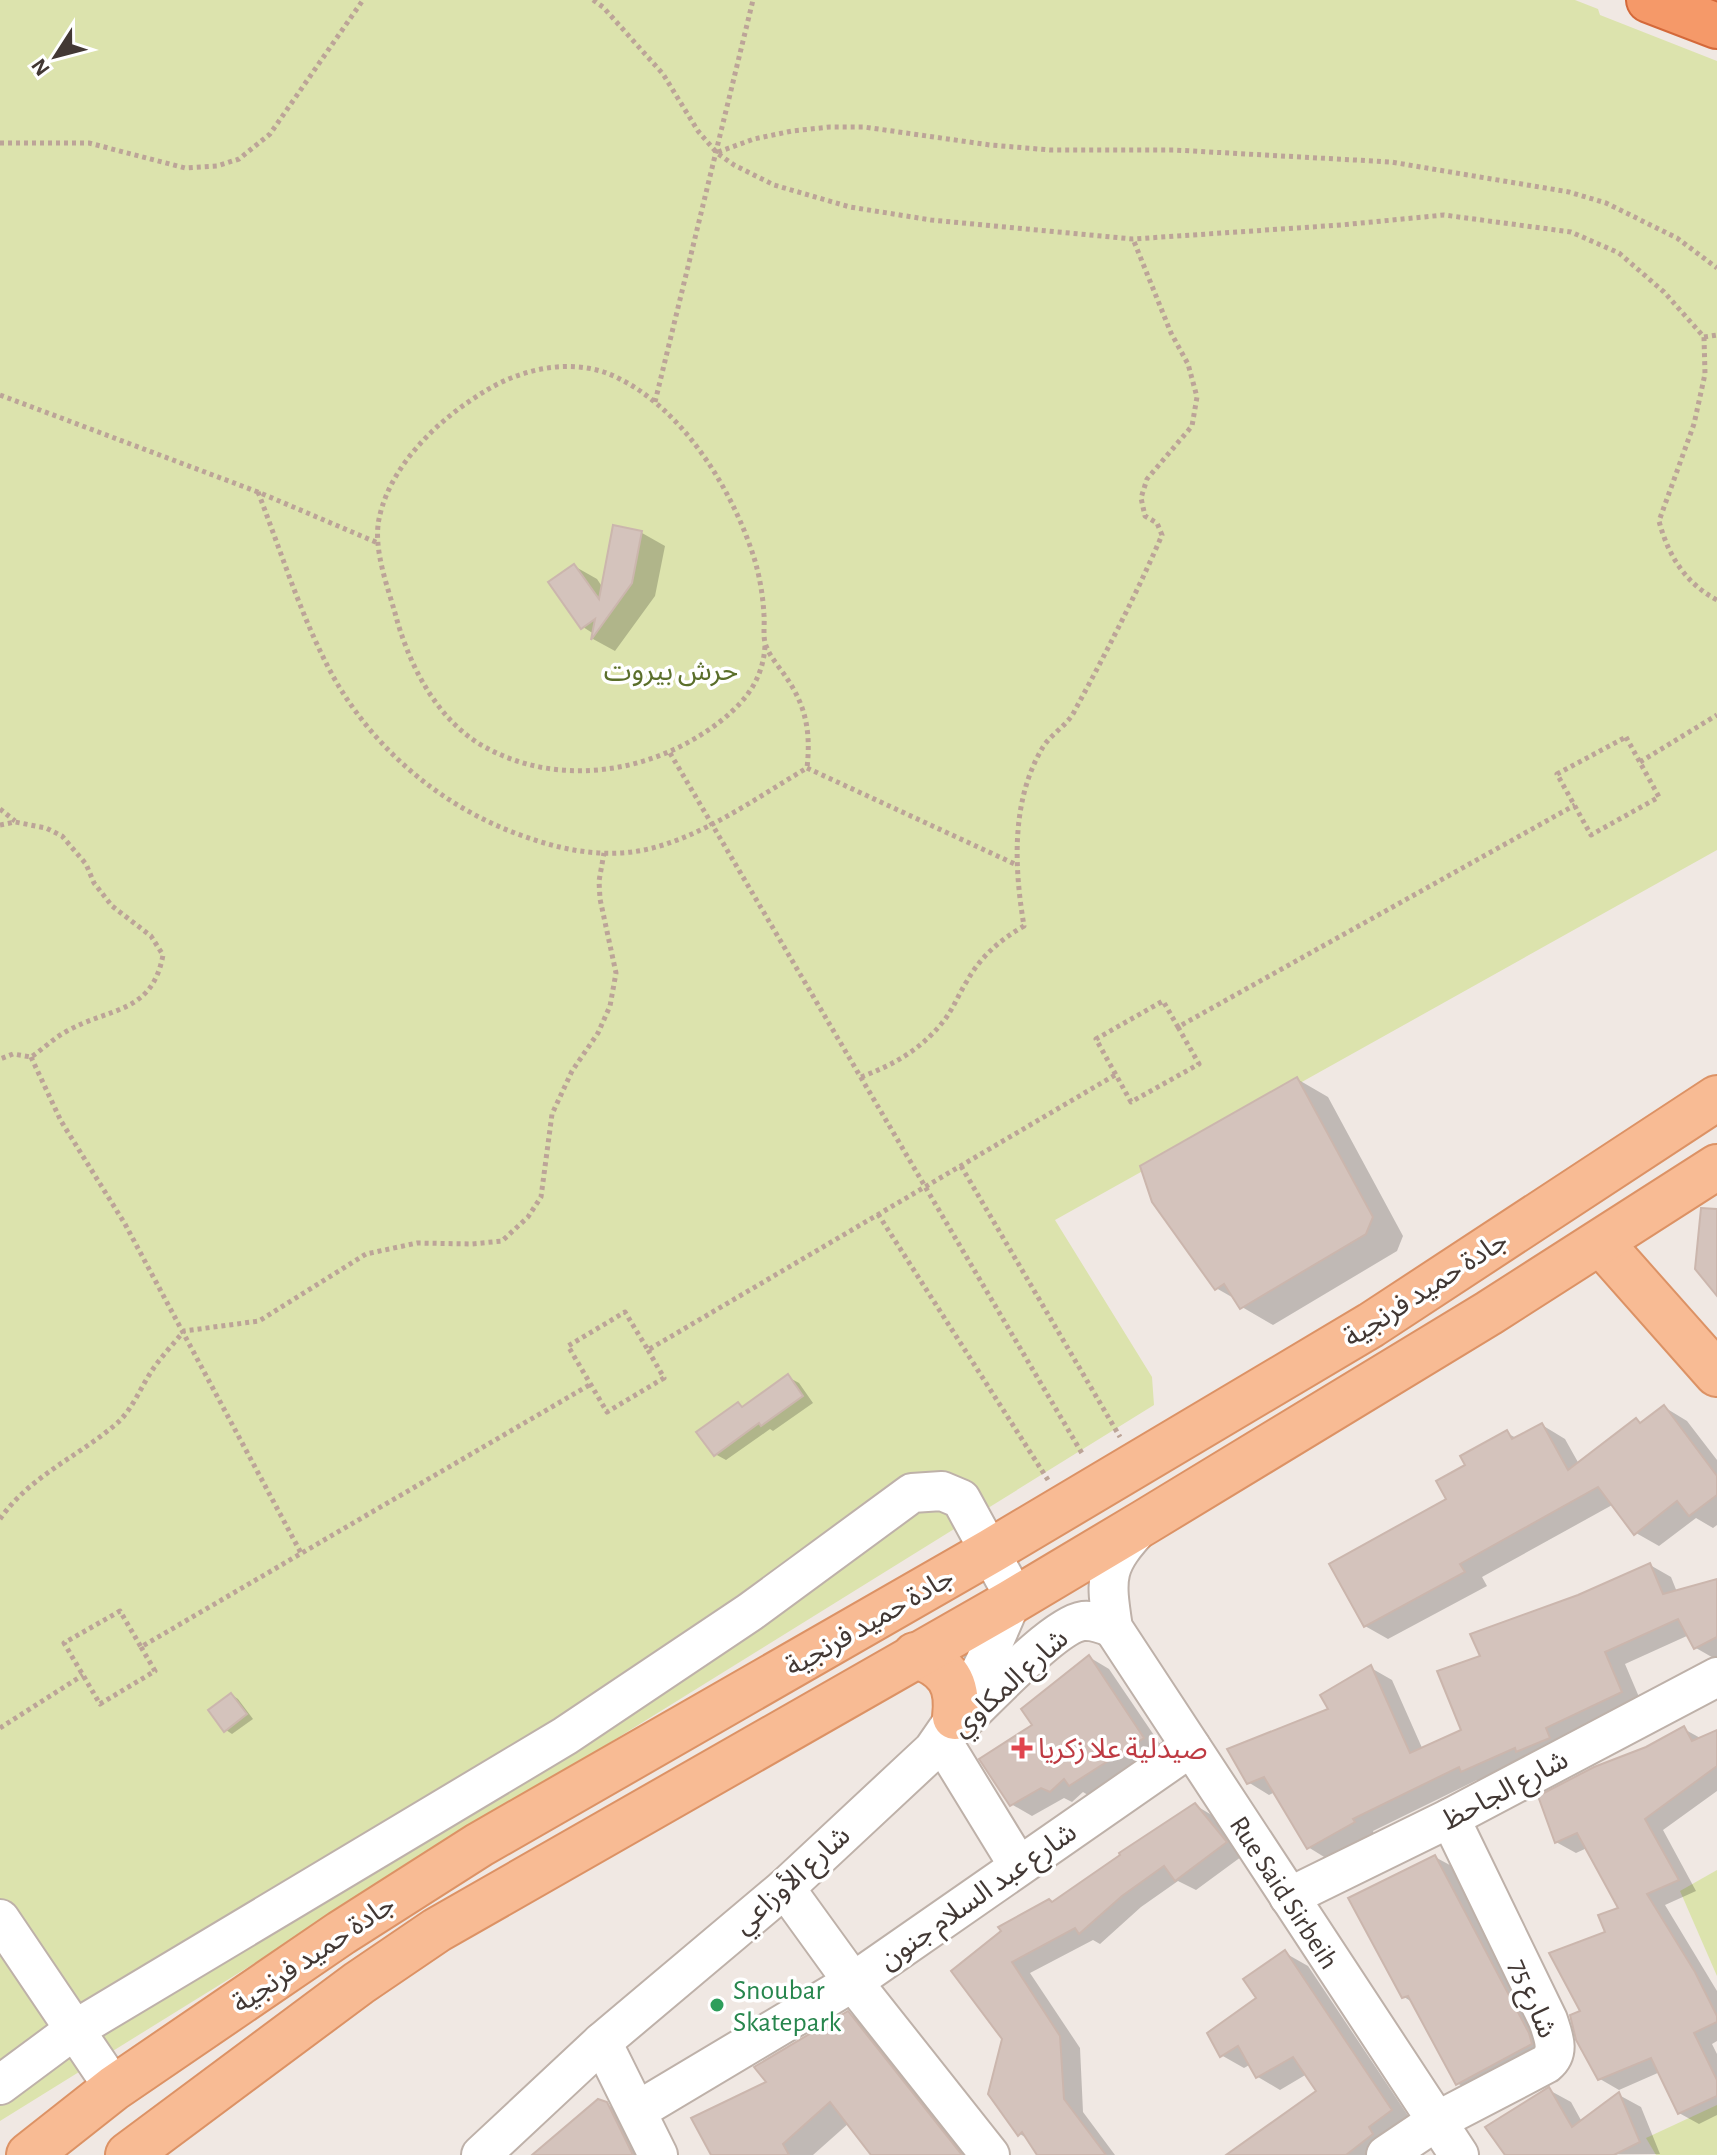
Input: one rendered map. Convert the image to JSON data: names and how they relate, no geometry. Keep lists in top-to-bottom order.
{
  "streets": {
    "main road": ["جادة حميد فرنجية"],
    "street": [
      "شارع المكاوي",
      "شارع الجاحظ",
      "شارع الأوزاعي",
      "Rue Said Sirbeih",
      "شارع عبد السلام جنون",
      "شارع 75"
    ]
  },
  "crossings": [
    ["جادة حميد فرنجية", "شارع الأوزاعي"],
    ["شارع المكاوي", "شارع الأوزاعي"],
    ["شارع المكاوي", "Rue Said Sirbeih"],
    ["شارع الجاحظ", "Rue Said Sirbeih"],
    ["شارع الجاحظ", "شارع 75"],
    ["Rue Said Sirbeih", "شارع عبد السلام جنون"],
    ["Rue Said Sirbeih", "شارع 75"]
  ],
  "parks": ["حرش بيروت"],
  "places": {
    "health": ["صيدلية علا زكريا"],
    "other": ["Snoubar Skatepark"]
  },
  "north": "bottom left"
}
